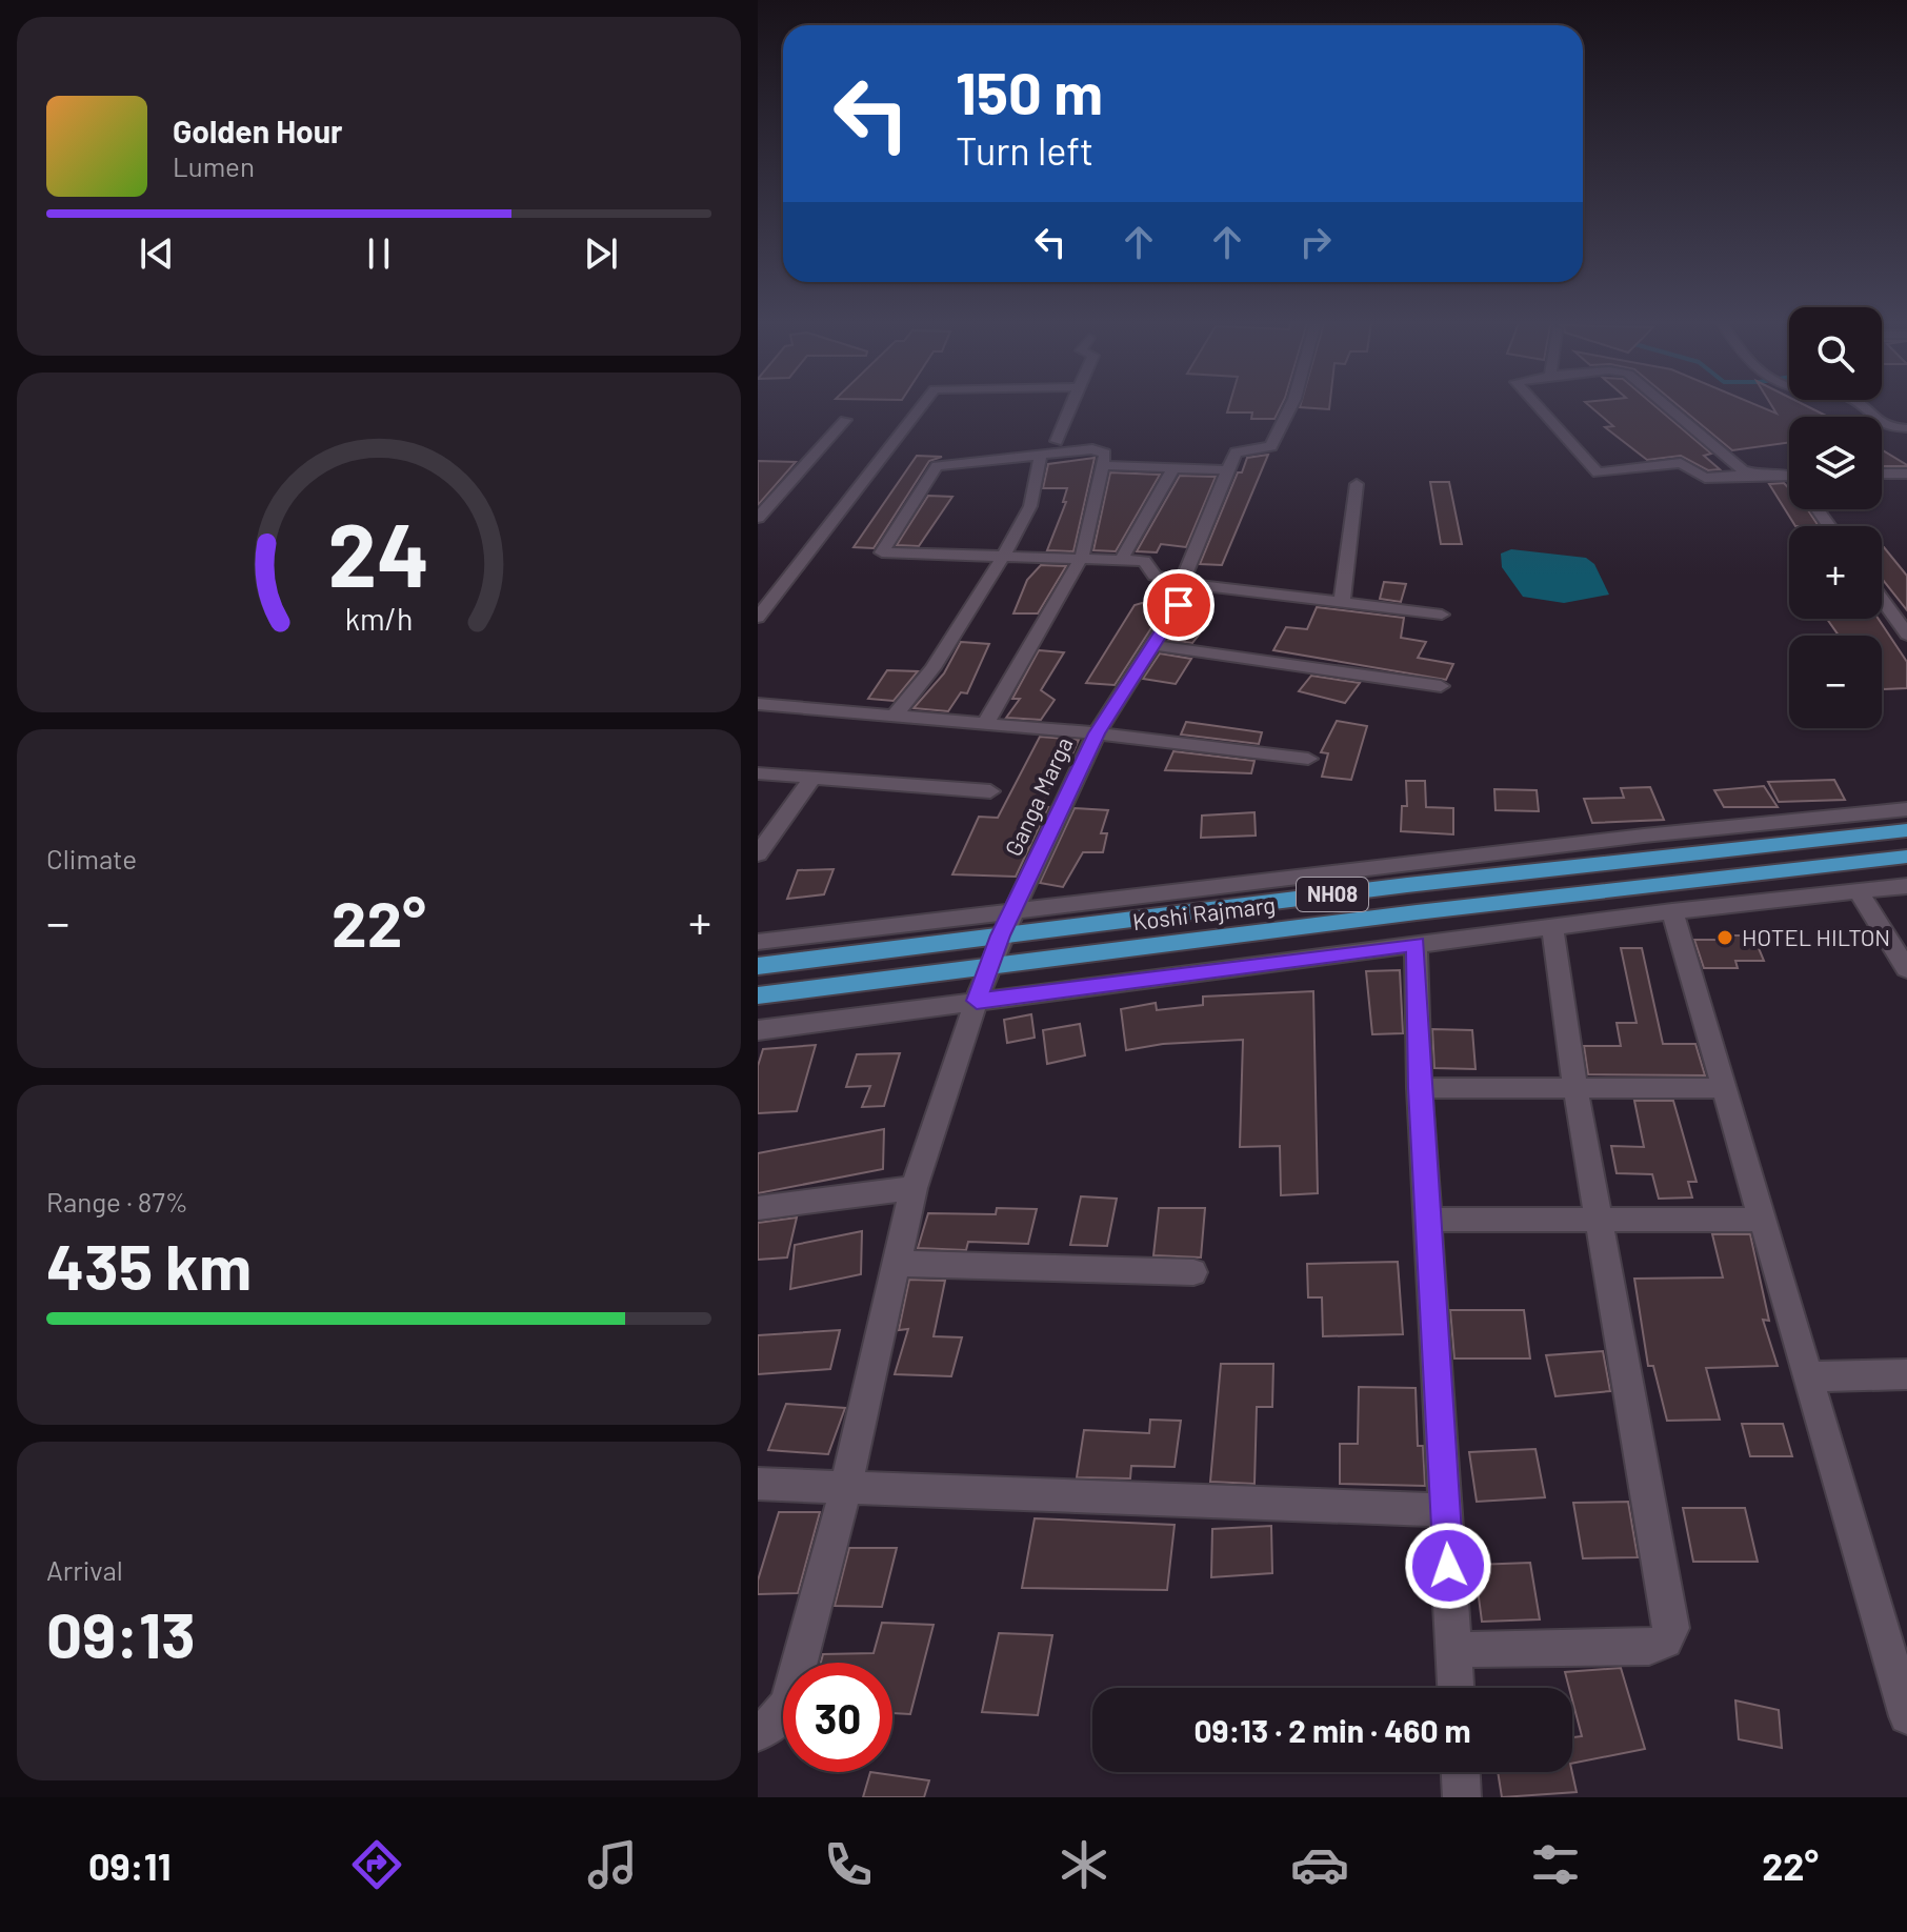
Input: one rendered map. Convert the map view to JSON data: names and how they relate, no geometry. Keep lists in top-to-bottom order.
{
  "streets": {
    "main road": ["NH08", "Koshi Rajmarg"],
    "street": ["Ganga Marga"]
  },
  "crossings": [
    ["Ganga Marga", "Koshi Rajmarg"]
  ],
  "places": ["HOTEL HILTON"],
  "page": {
    "turn": ["150 m", "Turn left"],
    "song": ["Golden Hour", "Lumen"],
    "map_buttons": ["+", "−"],
    "tile": [
      "Climate",
      ["Range · 87%", "435 km"],
      ["Arrival", "09:13"]
    ],
    "heat": ["−", "22°", "+"],
    "limit": "30",
    "trip": "09:13 · 2 min · 460 m",
    "tabs": ["09:11", "22°"],
    "gauge": ["24", "km/h"]
  }
}
